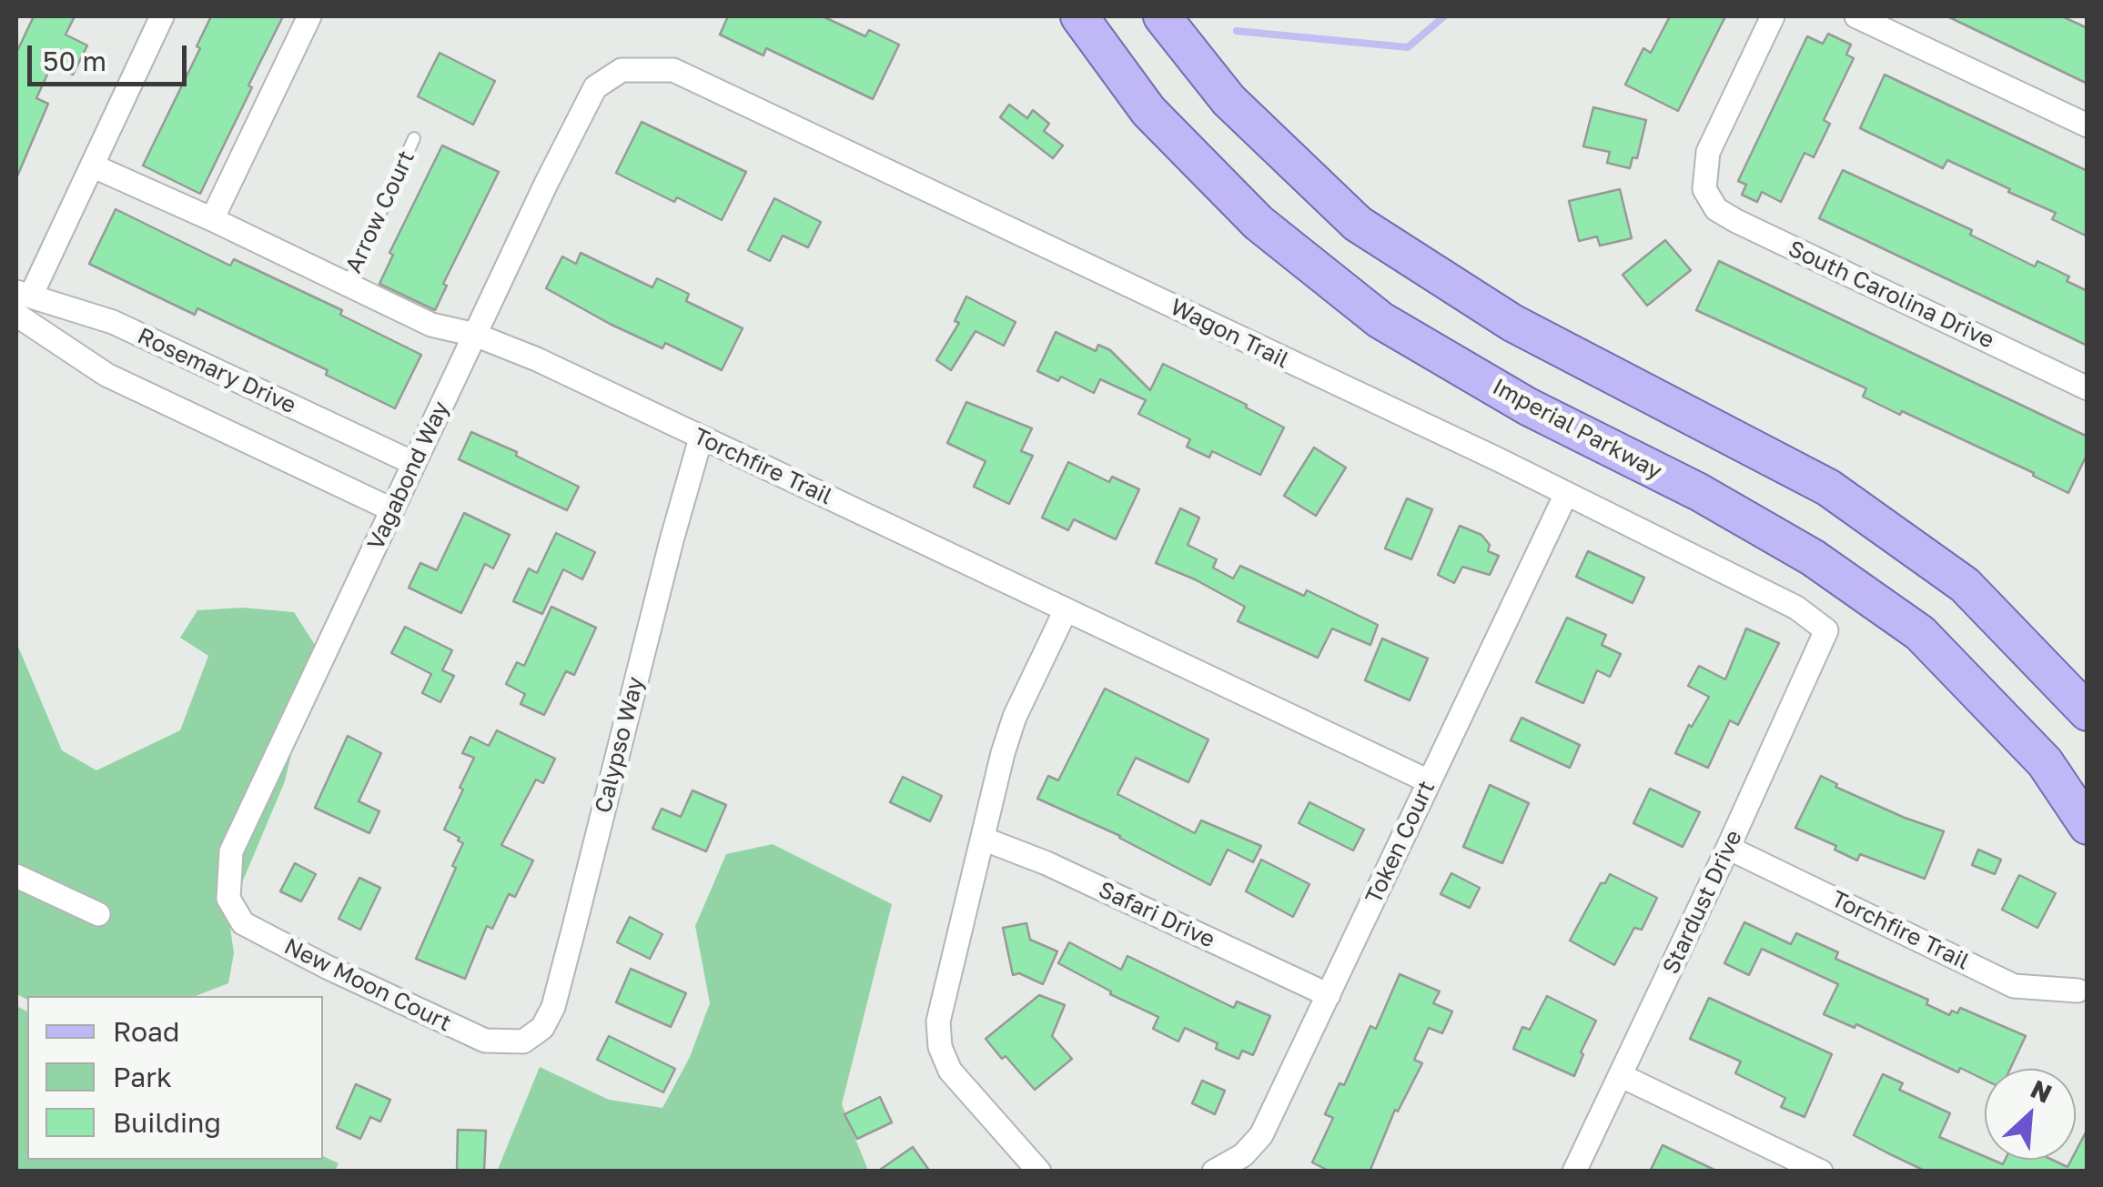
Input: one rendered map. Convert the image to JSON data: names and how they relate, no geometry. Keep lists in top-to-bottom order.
{
  "streets": {
    "main road": ["Imperial Parkway"],
    "street": [
      "South Carolina Drive",
      "Wagon Trail",
      "Rosemary Drive",
      "Torchfire Trail",
      "Vagabond Way",
      "Calypso Way",
      "Token Court",
      "Stardust Drive",
      "Safari Drive",
      "New Moon Court"
    ],
    "lane": ["Arrow Court"]
  },
  "crossings": [
    ["Arrow Court", "Torchfire Trail"],
    ["Wagon Trail", "Vagabond Way"],
    ["Wagon Trail", "Token Court"],
    ["Wagon Trail", "Stardust Drive"],
    ["Rosemary Drive", "Vagabond Way"],
    ["Torchfire Trail", "Vagabond Way"],
    ["Torchfire Trail", "Calypso Way"],
    ["Torchfire Trail", "Token Court"],
    ["Torchfire Trail", "Stardust Drive"],
    ["Vagabond Way", "New Moon Court"],
    ["Calypso Way", "New Moon Court"],
    ["Token Court", "Safari Drive"]
  ],
  "legend": ["Road", "Park", "Building"],
  "scale_bar": "50 m",
  "north": "top right"
}
